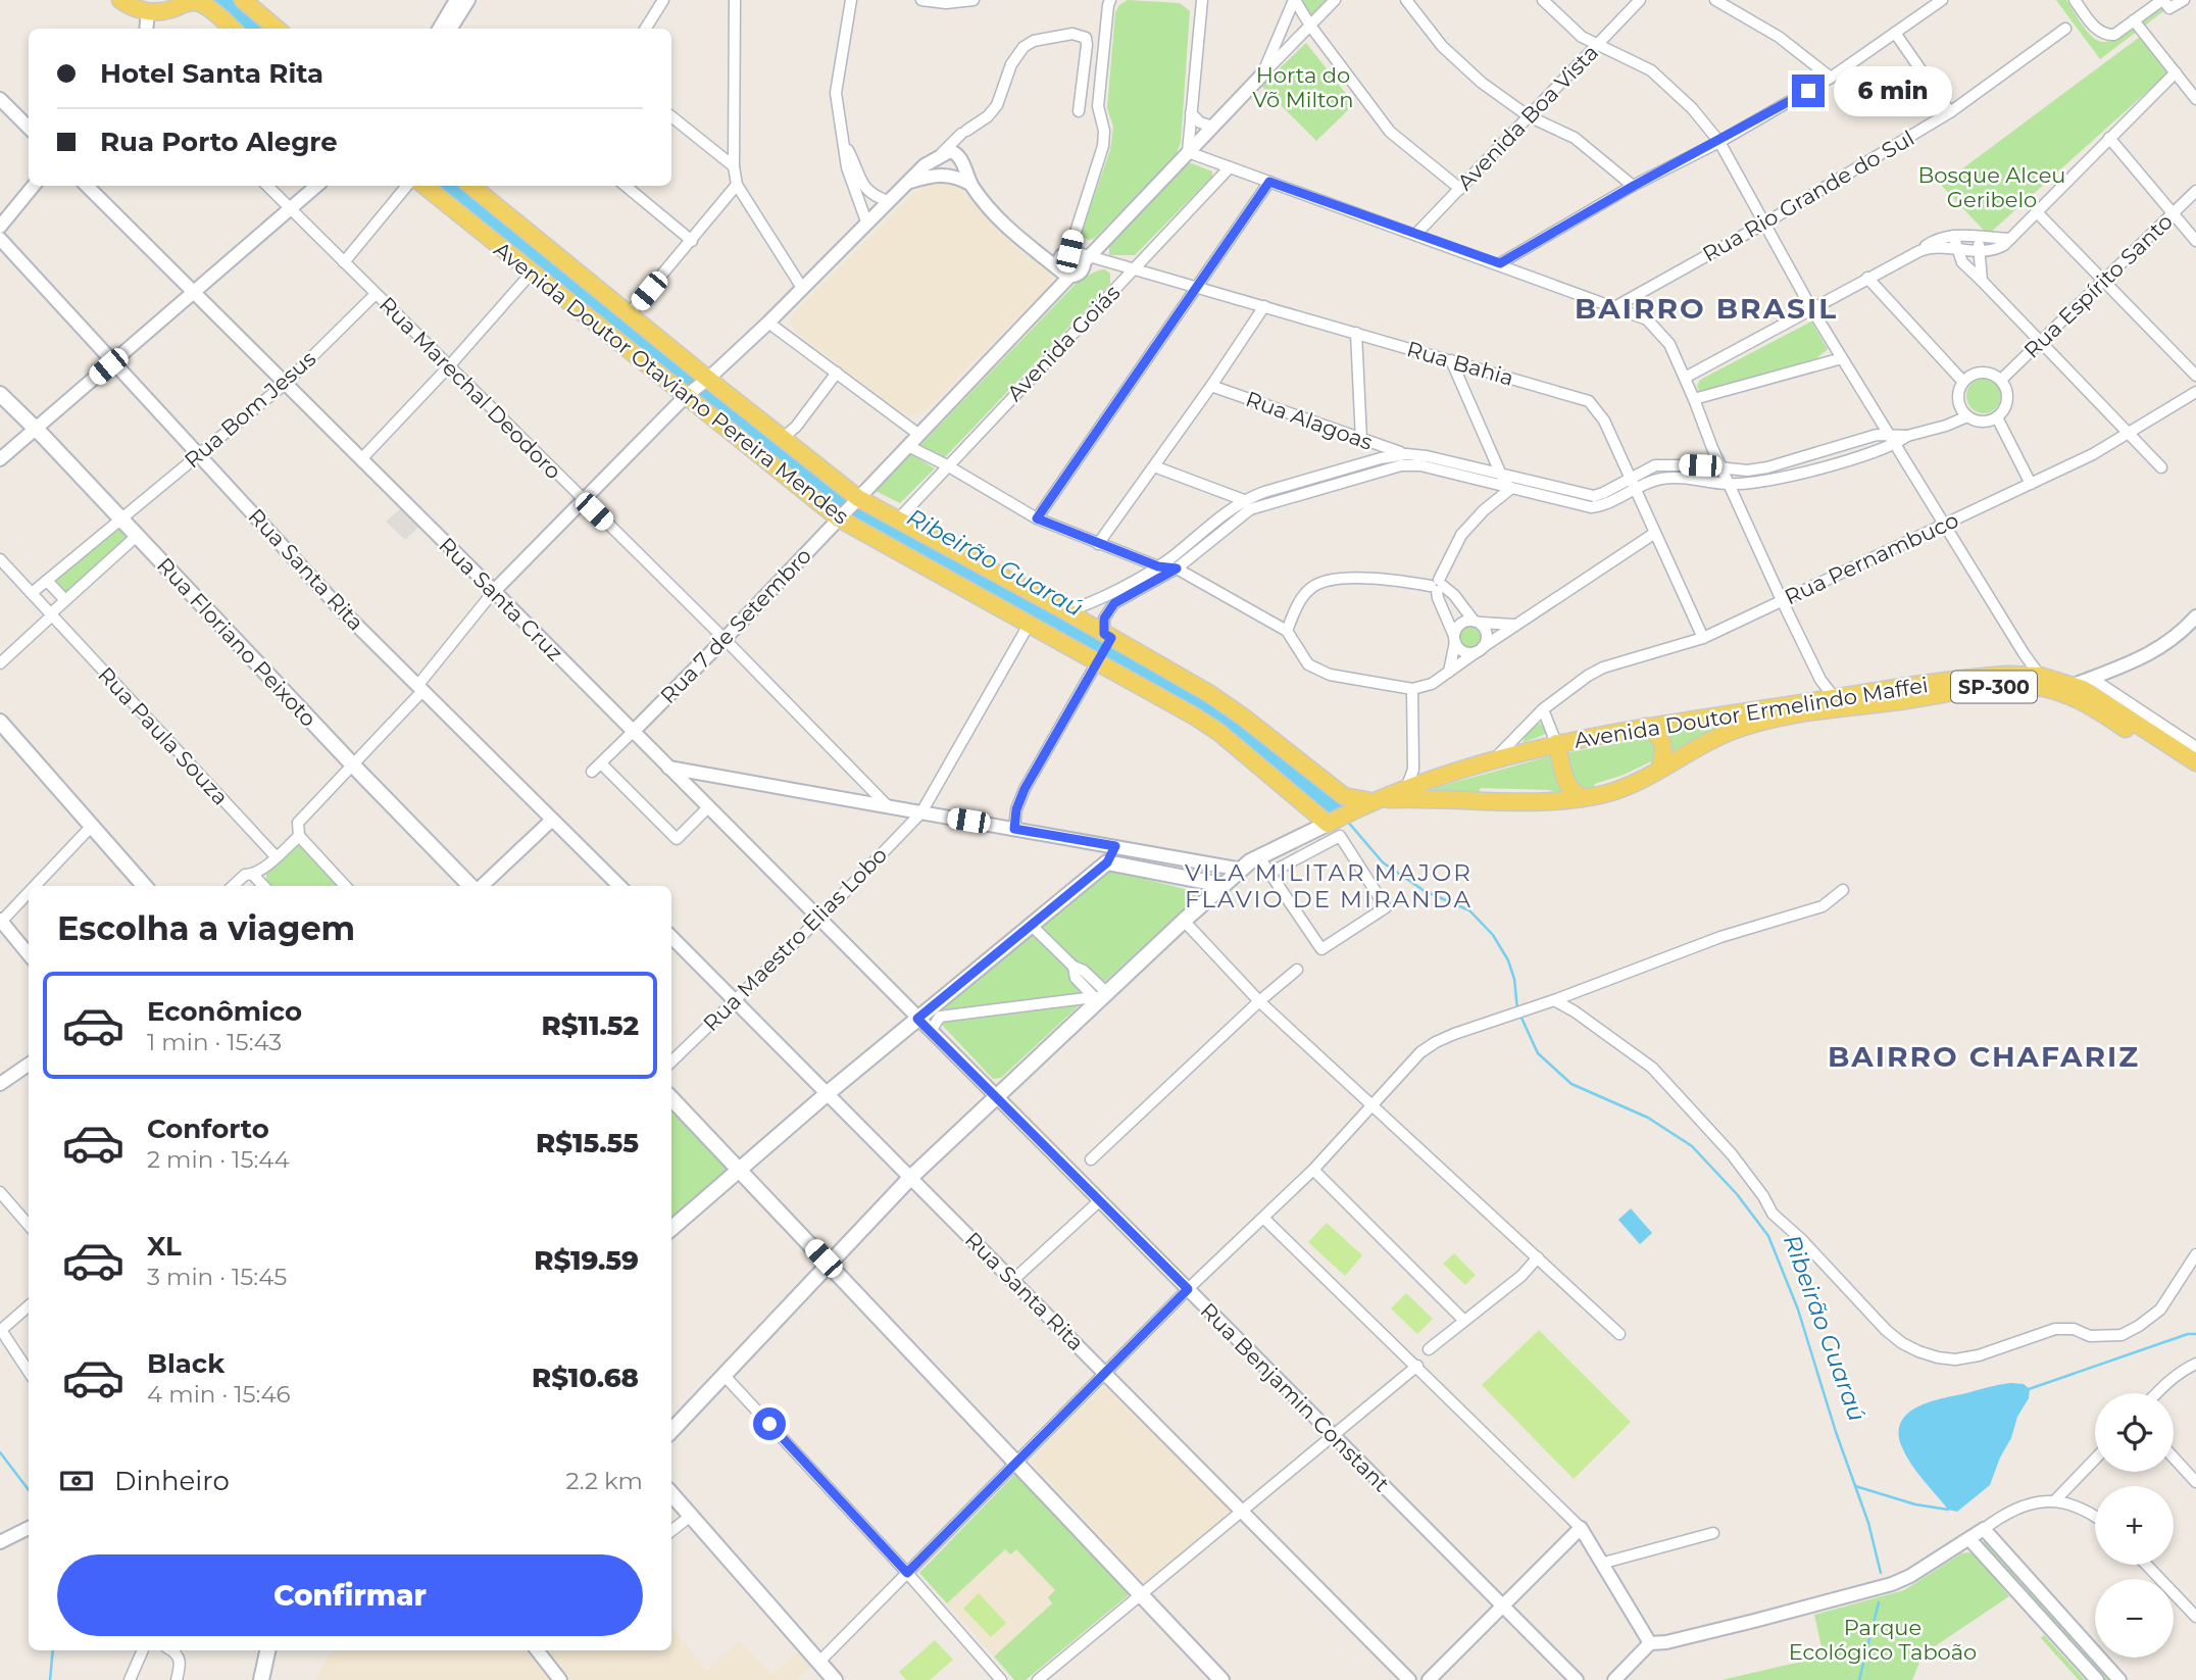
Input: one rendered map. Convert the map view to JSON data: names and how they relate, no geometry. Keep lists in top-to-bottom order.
{
  "streets": {
    "main road": [
      "Avenida Doutor Otaviano Pereira Mendes",
      "Rua Floriano Peixoto",
      "SP-300",
      "Avenida Doutor Ermelindo Maffei"
    ],
    "street": [
      "Avenida Boa Vista",
      "Rua Rio Grande do Sul",
      "Rua Espírito Santo",
      "Avenida Goiás",
      "Rua Bahia",
      "Rua Marechal Deodoro",
      "Rua Bom Jesus",
      "Rua Alagoas",
      "Rua Pernambuco",
      "Rua Santa Rita",
      "Rua Santa Cruz",
      "Rua 7 de Setembro",
      "Rua Paula Souza",
      "Rua Maestro Elias Lobo",
      "Rua Benjamin Constant"
    ]
  },
  "crossings": [
    ["Avenida Goiás", "Rua Bahia"],
    ["Avenida Goiás", "Avenida Doutor Otaviano Pereira Mendes"],
    ["Avenida Goiás", "Rua 7 de Setembro"],
    ["Rua Bahia", "Rua Pernambuco"],
    ["Avenida Doutor Otaviano Pereira Mendes", "Rua 7 de Setembro"],
    ["Avenida Doutor Otaviano Pereira Mendes", "Avenida Doutor Ermelindo Maffei"],
    ["Avenida Doutor Otaviano Pereira Mendes", "Rua Maestro Elias Lobo"],
    ["Rua Marechal Deodoro", "Rua Bom Jesus"],
    ["Rua Marechal Deodoro", "Rua 7 de Setembro"],
    ["Rua Bom Jesus", "Rua Santa Rita"],
    ["Rua Bom Jesus", "Rua Santa Cruz"],
    ["Rua Bom Jesus", "Rua Floriano Peixoto"],
    ["Rua Bom Jesus", "Rua Paula Souza"],
    ["Rua Pernambuco", "Avenida Doutor Ermelindo Maffei"],
    ["Rua Santa Rita", "Rua Maestro Elias Lobo"],
    ["Rua Santa Cruz", "Rua 7 de Setembro"],
    ["Rua Santa Cruz", "Rua Maestro Elias Lobo"],
    ["Rua Santa Cruz", "Rua Benjamin Constant"]
  ],
  "districts": ["BAIRRO BRASIL", "VILA MILITAR MAJOR FLAVIO DE MIRANDA", "BAIRRO CHAFARIZ"],
  "water": ["Ribeirão Guaraú"],
  "parks": ["Horta do Võ Milton", "Bosque Alceu Geribelo", "Parque Ecológico Taboão"],
  "page": {
    "banner": ["Hotel Santa Rita", "Rua Porto Alegre"],
    "bubble": "6 min",
    "heading": "Escolha a viagem",
    "list": [
      {
        "name": "Econômico",
        "note": "1 min · 15:43",
        "value": "R$11.52"
      },
      {
        "name": "Conforto",
        "note": "2 min · 15:44",
        "value": "R$15.55"
      },
      {
        "name": "XL",
        "note": "3 min · 15:45",
        "value": "R$19.59"
      },
      {
        "name": "Black",
        "note": "4 min · 15:46",
        "value": "R$10.68"
      }
    ],
    "map_buttons": ["+", "−"],
    "pay": ["Dinheiro", "2.2 km"],
    "buttons": "Confirmar"
  }
}
